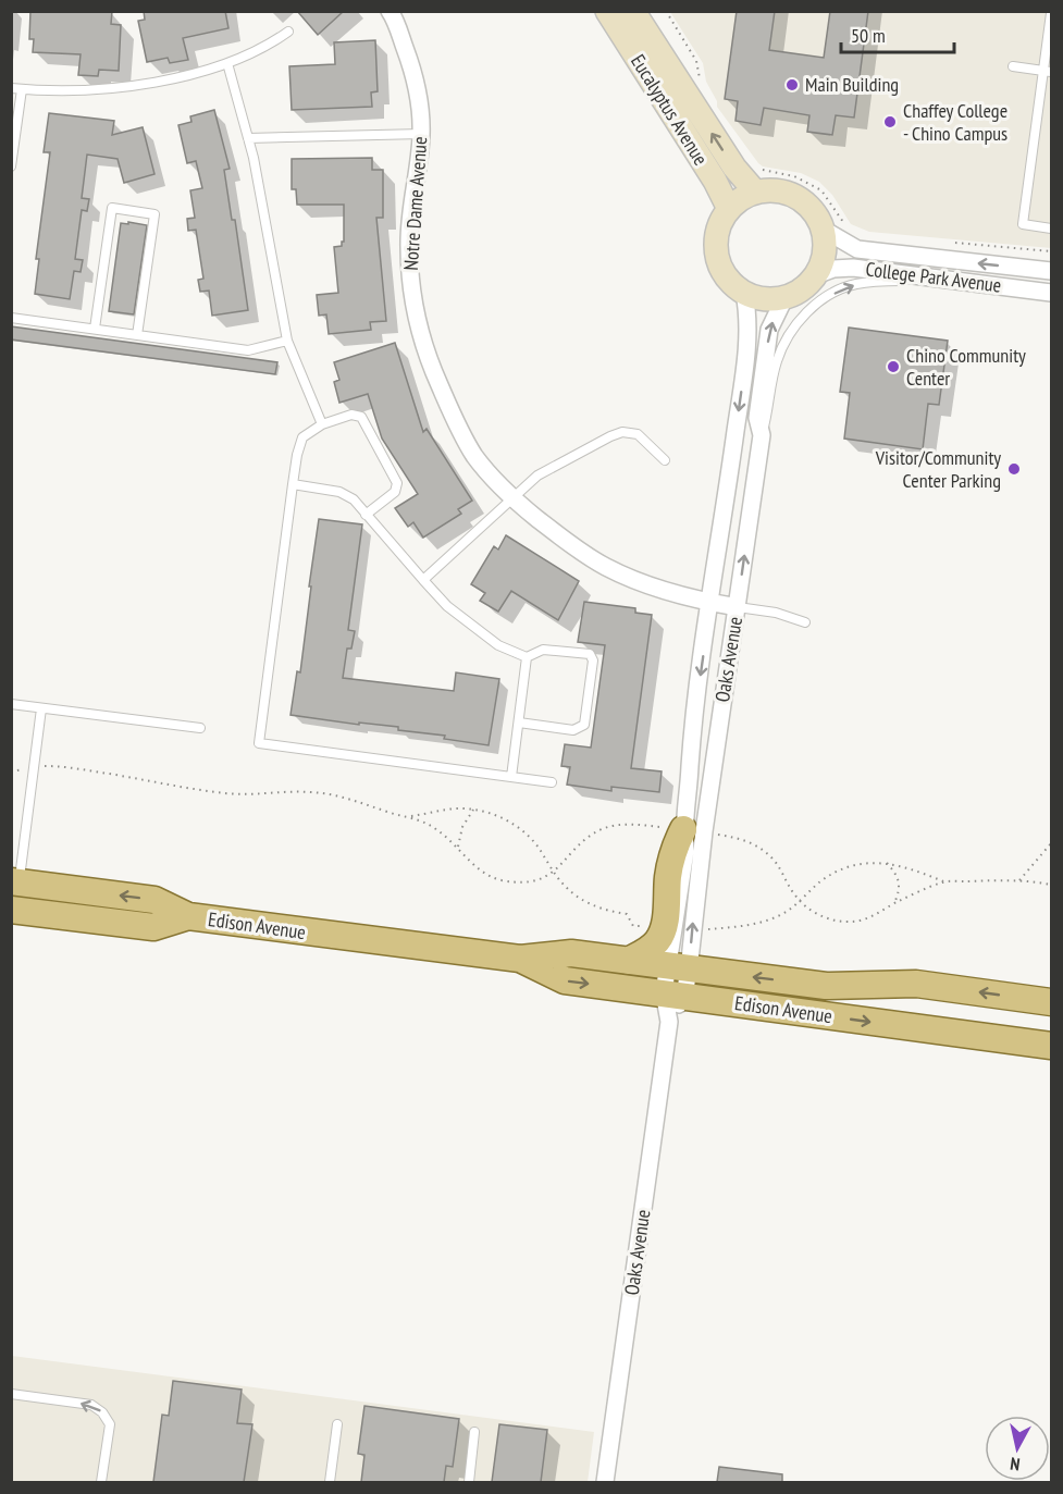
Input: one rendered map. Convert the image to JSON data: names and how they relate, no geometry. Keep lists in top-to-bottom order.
{
  "streets": {
    "main road": ["Edison Avenue"],
    "street": [
      "Eucalyptus Avenue",
      "Notre Dame Avenue",
      "College Park Avenue",
      "Oaks Avenue"
    ]
  },
  "crossings": [
    ["Eucalyptus Avenue", "College Park Avenue"],
    ["Eucalyptus Avenue", "Oaks Avenue"],
    ["Notre Dame Avenue", "Oaks Avenue"],
    ["College Park Avenue", "Oaks Avenue"],
    ["Oaks Avenue", "Edison Avenue"]
  ],
  "places": [
    "Main Building",
    "Chaffey College - Chino Campus",
    "Chino Community Center",
    "Visitor/Community Center Parking"
  ],
  "scale_bar": "50 m",
  "north": "bottom"
}
